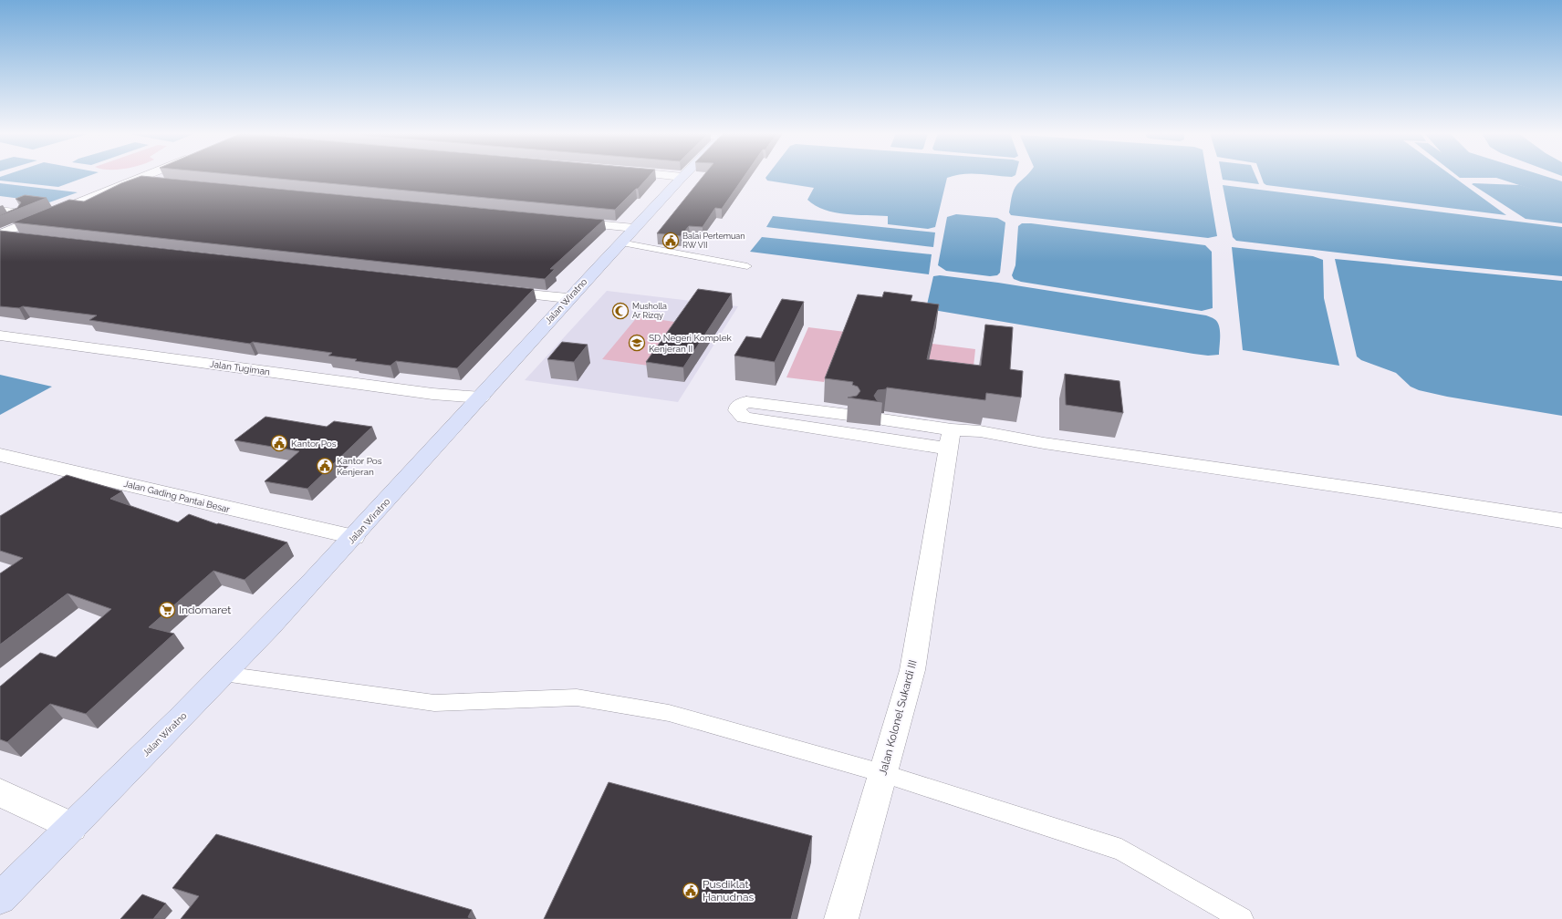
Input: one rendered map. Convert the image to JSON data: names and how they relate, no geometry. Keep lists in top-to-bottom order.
{
  "streets": {
    "main road": ["Jalan Wiratno"],
    "street": ["Jalan Tugiman", "Jalan Gading Pantai Besar", "Jalan Kolonel Sukardi III"]
  },
  "crossings": [
    ["Jalan Wiratno", "Jalan Tugiman"],
    ["Jalan Wiratno", "Jalan Gading Pantai Besar"]
  ],
  "places": {
    "public building": [
      "Balai Pertemuan RW VII",
      "Kantor Pos",
      "Kantor Pos Kenjeran",
      "Pusdiklat Hanudnas"
    ],
    "mosque": ["Musholla Ar Rizqy"],
    "school or university": ["SD Negeri Komplek Kenjeran II"],
    "supermarket": ["Indomaret"]
  }
}
